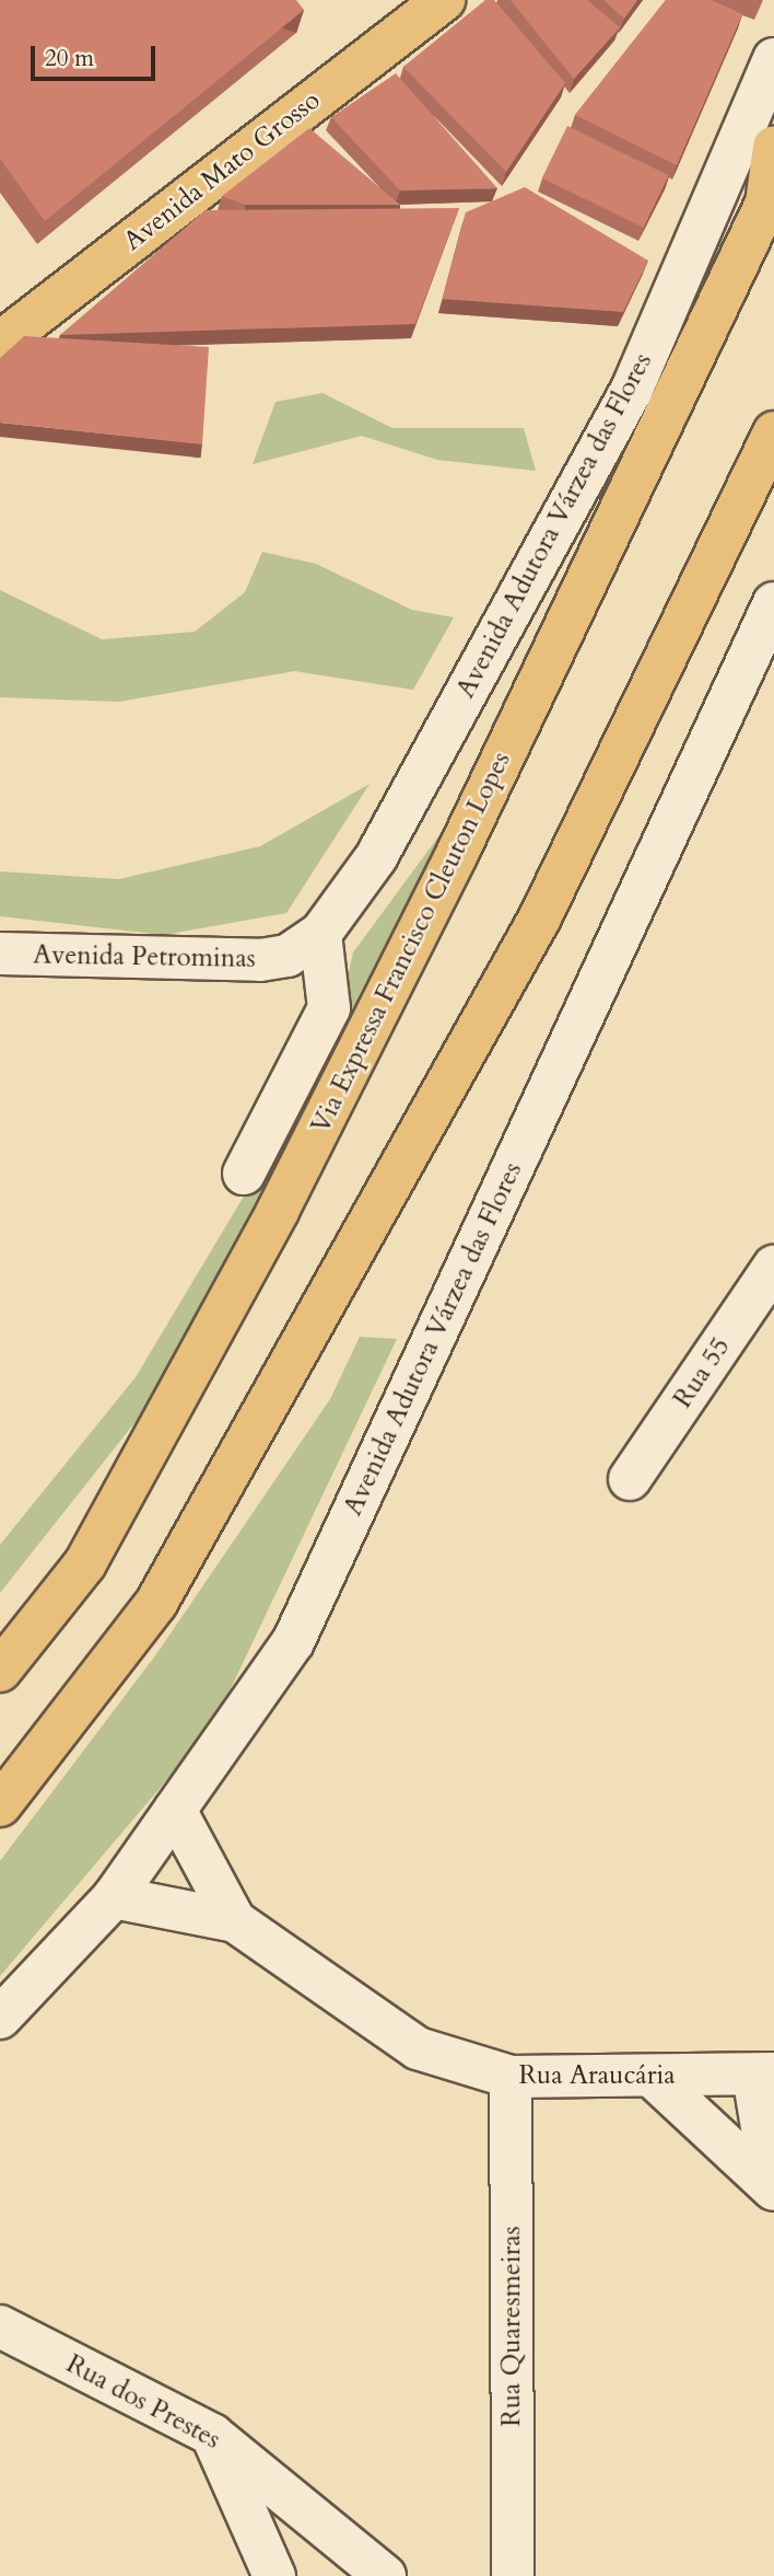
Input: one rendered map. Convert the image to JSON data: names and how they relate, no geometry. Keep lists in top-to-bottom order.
{
  "streets": {
    "main road": ["Avenida Mato Grosso", "Via Expressa Francisco Cleuton Lopes"],
    "street": [
      "Avenida Adutora Várzea das Flores",
      "Avenida Petrominas",
      "Rua 55",
      "Rua Araucária",
      "Rua Quaresmeiras",
      "Rua dos Prestes"
    ]
  },
  "crossings": [
    ["Avenida Adutora Várzea das Flores", "Avenida Petrominas"],
    ["Avenida Adutora Várzea das Flores", "Rua Araucária"],
    ["Rua Araucária", "Rua Quaresmeiras"]
  ],
  "scale_bar": "20 m"
}
